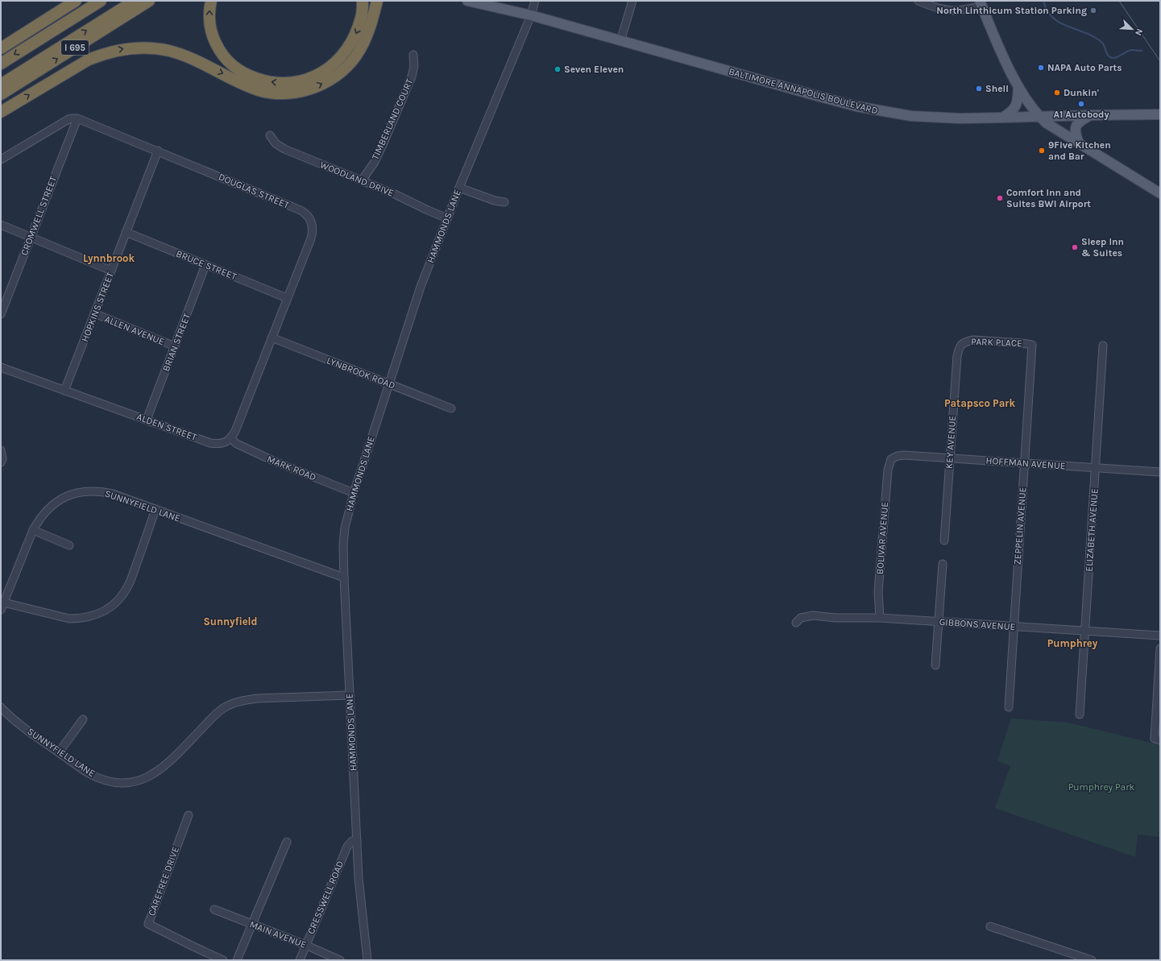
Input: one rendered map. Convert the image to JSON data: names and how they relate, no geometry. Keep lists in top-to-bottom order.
{
  "streets": {
    "highway": ["I 695"],
    "main road": ["BALTIMORE ANNAPOLIS BOULEVARD"],
    "street": [
      "TIMBERLAND COURT",
      "WOODLAND DRIVE",
      "DOUGLAS STREET",
      "CROMWELL STREET",
      "HAMMONDS LANE",
      "BRUCE STREET",
      "HOPKINS STREET",
      "ALLEN AVENUE",
      "BRIAN STREET",
      "PARK PLACE",
      "LYNBROOK ROAD",
      "ALDEN STREET",
      "KEY AVENUE",
      "HOFFMAN AVENUE",
      "MARK ROAD",
      "SUNNYFIELD LANE",
      "ZEPPELIN AVENUE",
      "ELIZABETH AVENUE",
      "BOLIVAR AVENUE",
      "GIBBONS AVENUE",
      "CAREFREE DRIVE",
      "CRESSWELL ROAD",
      "MAIN AVENUE"
    ]
  },
  "crossings": [
    ["BALTIMORE ANNAPOLIS BOULEVARD", "HAMMONDS LANE"],
    ["TIMBERLAND COURT", "WOODLAND DRIVE"],
    ["WOODLAND DRIVE", "HAMMONDS LANE"],
    ["DOUGLAS STREET", "CROMWELL STREET"],
    ["DOUGLAS STREET", "BRUCE STREET"],
    ["DOUGLAS STREET", "HOPKINS STREET"],
    ["DOUGLAS STREET", "LYNBROOK ROAD"],
    ["HAMMONDS LANE", "LYNBROOK ROAD"],
    ["HAMMONDS LANE", "MARK ROAD"],
    ["HAMMONDS LANE", "SUNNYFIELD LANE"],
    ["HAMMONDS LANE", "CRESSWELL ROAD"],
    ["BRUCE STREET", "HOPKINS STREET"],
    ["BRUCE STREET", "BRIAN STREET"],
    ["HOPKINS STREET", "ALLEN AVENUE"],
    ["HOPKINS STREET", "ALDEN STREET"],
    ["ALLEN AVENUE", "BRIAN STREET"],
    ["BRIAN STREET", "ALDEN STREET"],
    ["PARK PLACE", "KEY AVENUE"],
    ["PARK PLACE", "ZEPPELIN AVENUE"],
    ["ALDEN STREET", "MARK ROAD"],
    ["KEY AVENUE", "HOFFMAN AVENUE"],
    ["HOFFMAN AVENUE", "ZEPPELIN AVENUE"],
    ["HOFFMAN AVENUE", "ELIZABETH AVENUE"],
    ["HOFFMAN AVENUE", "BOLIVAR AVENUE"],
    ["ZEPPELIN AVENUE", "GIBBONS AVENUE"],
    ["ELIZABETH AVENUE", "GIBBONS AVENUE"],
    ["BOLIVAR AVENUE", "GIBBONS AVENUE"],
    ["CRESSWELL ROAD", "MAIN AVENUE"]
  ],
  "districts": [
    "Lynnbrook",
    "Patapsco Park",
    "Sunnyfield",
    "Pumphrey"
  ],
  "parks": ["Pumphrey Park"],
  "places": [
    "North Linthicum Station Parking",
    "NAPA Auto Parts",
    "Seven Eleven",
    "Shell",
    "Dunkin'",
    "A1 Autobody",
    "9Five Kitchen and Bar",
    "Comfort Inn and Suites BWI Airport",
    "Sleep Inn & Suites"
  ],
  "north": "bottom right"
}
